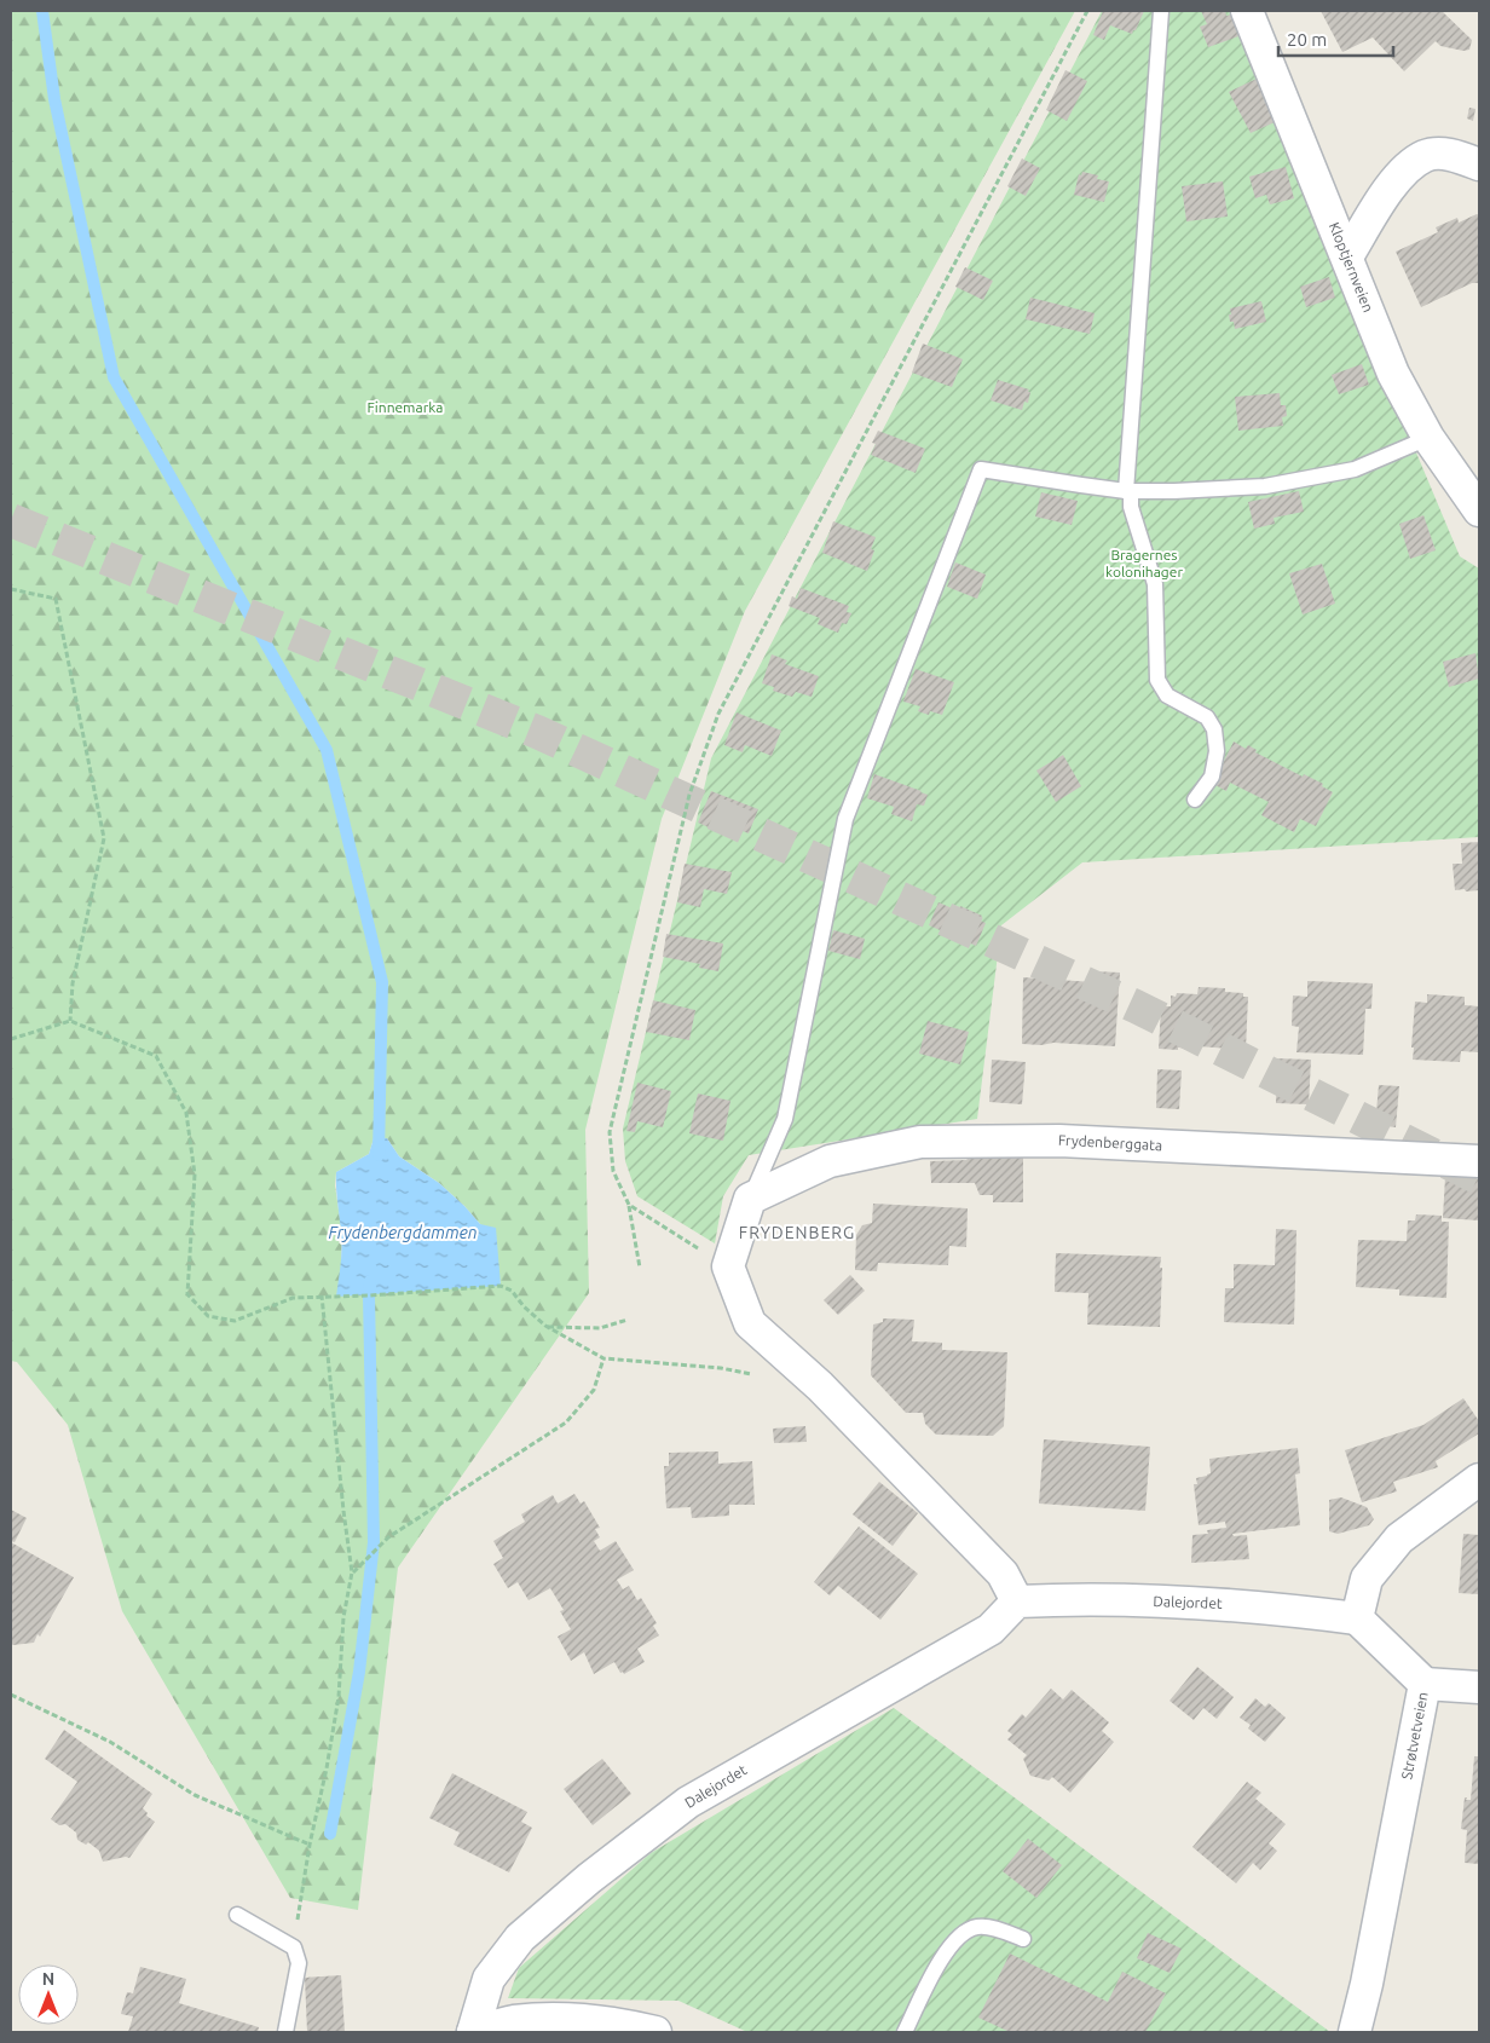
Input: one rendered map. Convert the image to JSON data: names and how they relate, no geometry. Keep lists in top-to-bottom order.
{
  "streets": {
    "street": [
      "Kloptjernveien",
      "Frydenberggata",
      "Dalejordet",
      "Strøtvetveien"
    ]
  },
  "crossings": [
    ["Dalejordet", "Strøtvetveien"]
  ],
  "districts": ["FRYDENBERG"],
  "water": ["Frydenbergdammen"],
  "parks": ["Finnemarka", "Bragernes kolonihager"],
  "scale_bar": "20 m",
  "north": "top"
}
